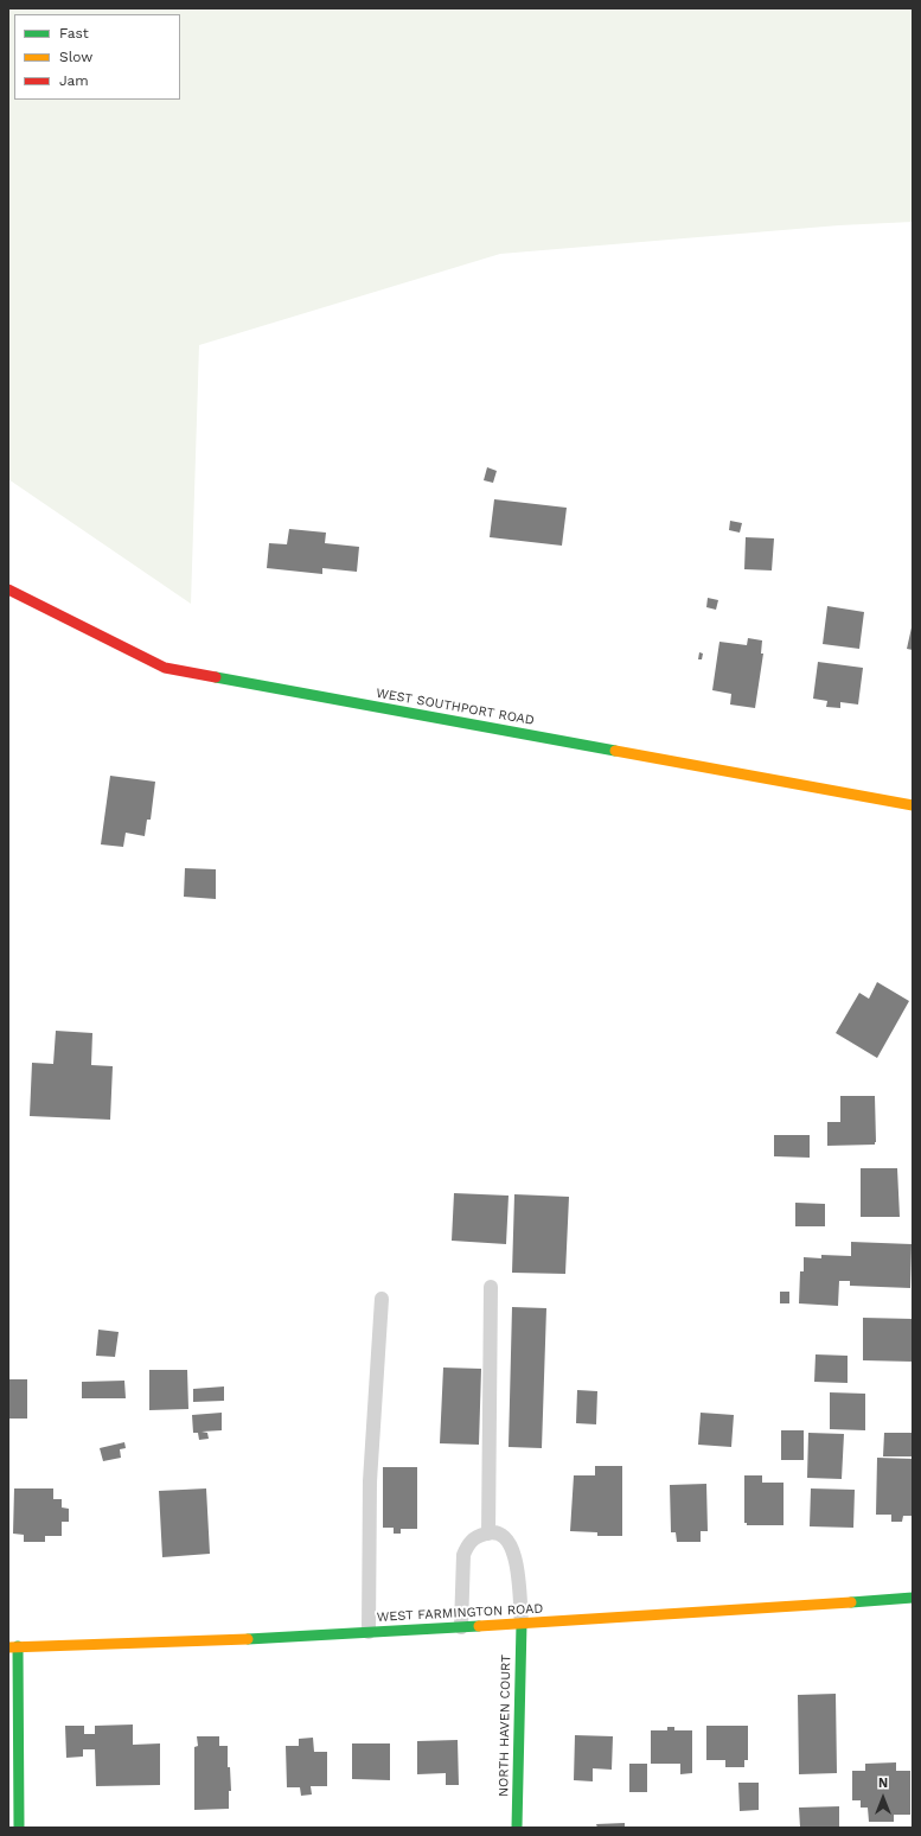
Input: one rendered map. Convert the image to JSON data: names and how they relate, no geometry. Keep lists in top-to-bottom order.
{
  "streets": {
    "main road": ["WEST SOUTHPORT ROAD", "WEST FARMINGTON ROAD", "NORTH HAVEN COURT"]
  },
  "crossings": [
    ["WEST FARMINGTON ROAD", "NORTH HAVEN COURT"]
  ],
  "legend": ["Fast", "Slow", "Jam"],
  "north": "top"
}
